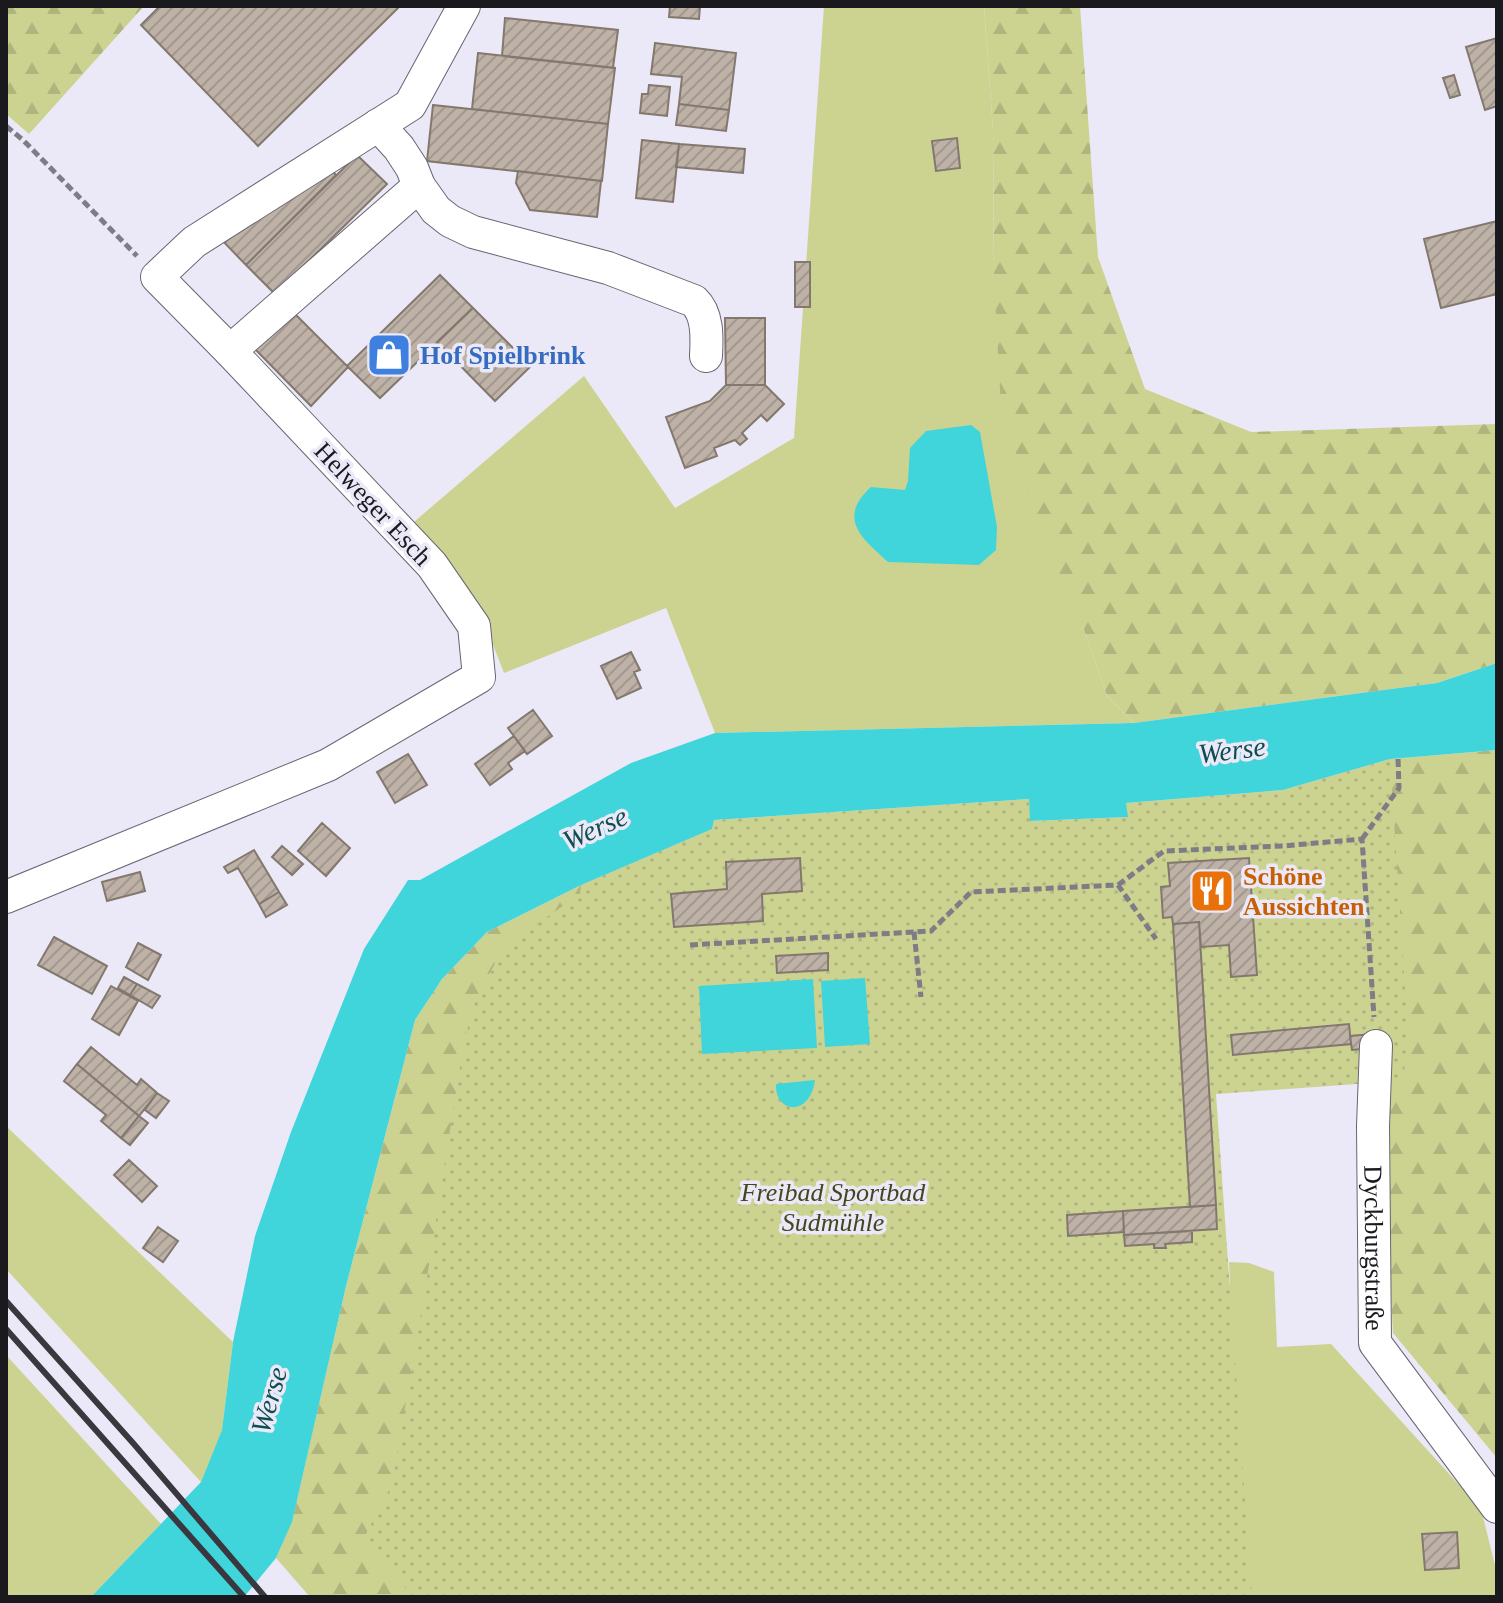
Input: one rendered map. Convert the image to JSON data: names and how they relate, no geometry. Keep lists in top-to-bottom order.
{
  "streets": {
    "street": ["Helweger Esch", "Dyckburgstraße"]
  },
  "water": ["Werse"],
  "parks": ["Freibad Sportbad Sudmühle"],
  "places": {
    "shop": ["Hof Spielbrink"],
    "restaurant": ["Schöne Aussichten"]
  }
}
